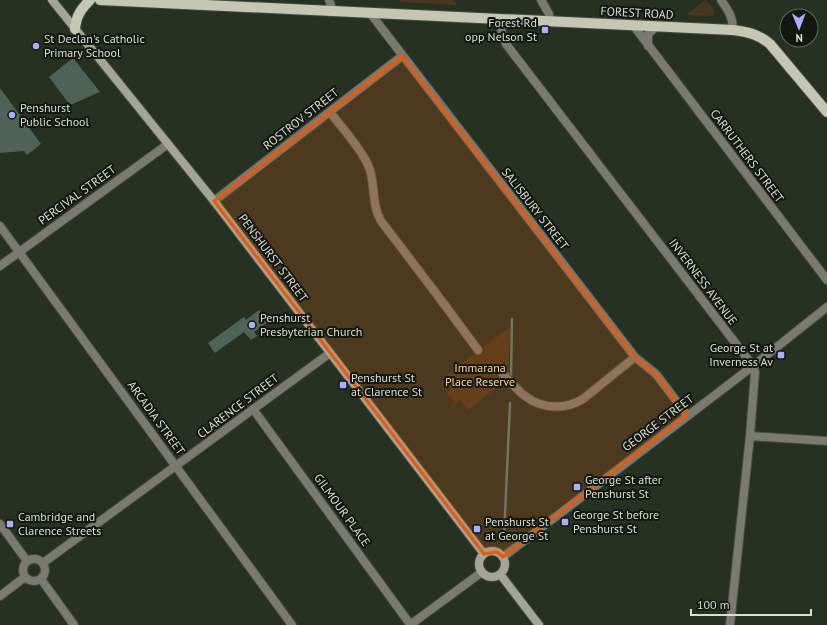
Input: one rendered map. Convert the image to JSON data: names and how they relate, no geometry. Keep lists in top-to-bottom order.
{
  "streets": {
    "main road": ["FOREST ROAD", "PENSHURST STREET"],
    "street": [
      "ROSTROV STREET",
      "CARRUTHERS STREET",
      "PERCIVAL STREET",
      "SALISBURY STREET",
      "INVERNESS AVENUE",
      "CLARENCE STREET",
      "ARCADIA STREET",
      "GEORGE STREET",
      "GILMOUR PLACE"
    ]
  },
  "crossings": [
    ["FOREST ROAD", "CARRUTHERS STREET"],
    ["FOREST ROAD", "SALISBURY STREET"],
    ["FOREST ROAD", "INVERNESS AVENUE"],
    ["ROSTROV STREET", "SALISBURY STREET"],
    ["ROSTROV STREET", "PENSHURST STREET"],
    ["PERCIVAL STREET", "PENSHURST STREET"],
    ["PERCIVAL STREET", "ARCADIA STREET"],
    ["SALISBURY STREET", "GEORGE STREET"],
    ["PENSHURST STREET", "CLARENCE STREET"],
    ["PENSHURST STREET", "GEORGE STREET"],
    ["INVERNESS AVENUE", "GEORGE STREET"],
    ["CLARENCE STREET", "ARCADIA STREET"],
    ["CLARENCE STREET", "GILMOUR PLACE"]
  ],
  "parks": ["Immarana Place Reserve"],
  "places": {
    "transit": [
      "Forest Rd opp Nelson St",
      "George St at Inverness Av",
      "Penshurst St at Clarence St",
      "George St after Penshurst St",
      "George St before Penshurst St",
      "Cambridge and Clarence Streets",
      "Penshurst St at George St"
    ],
    "other": ["St Declan's Catholic Primary School", "Penshurst Public School", "Penshurst Presbyterian Church"]
  },
  "scale_bar": "100 m",
  "north": "bottom"
}
